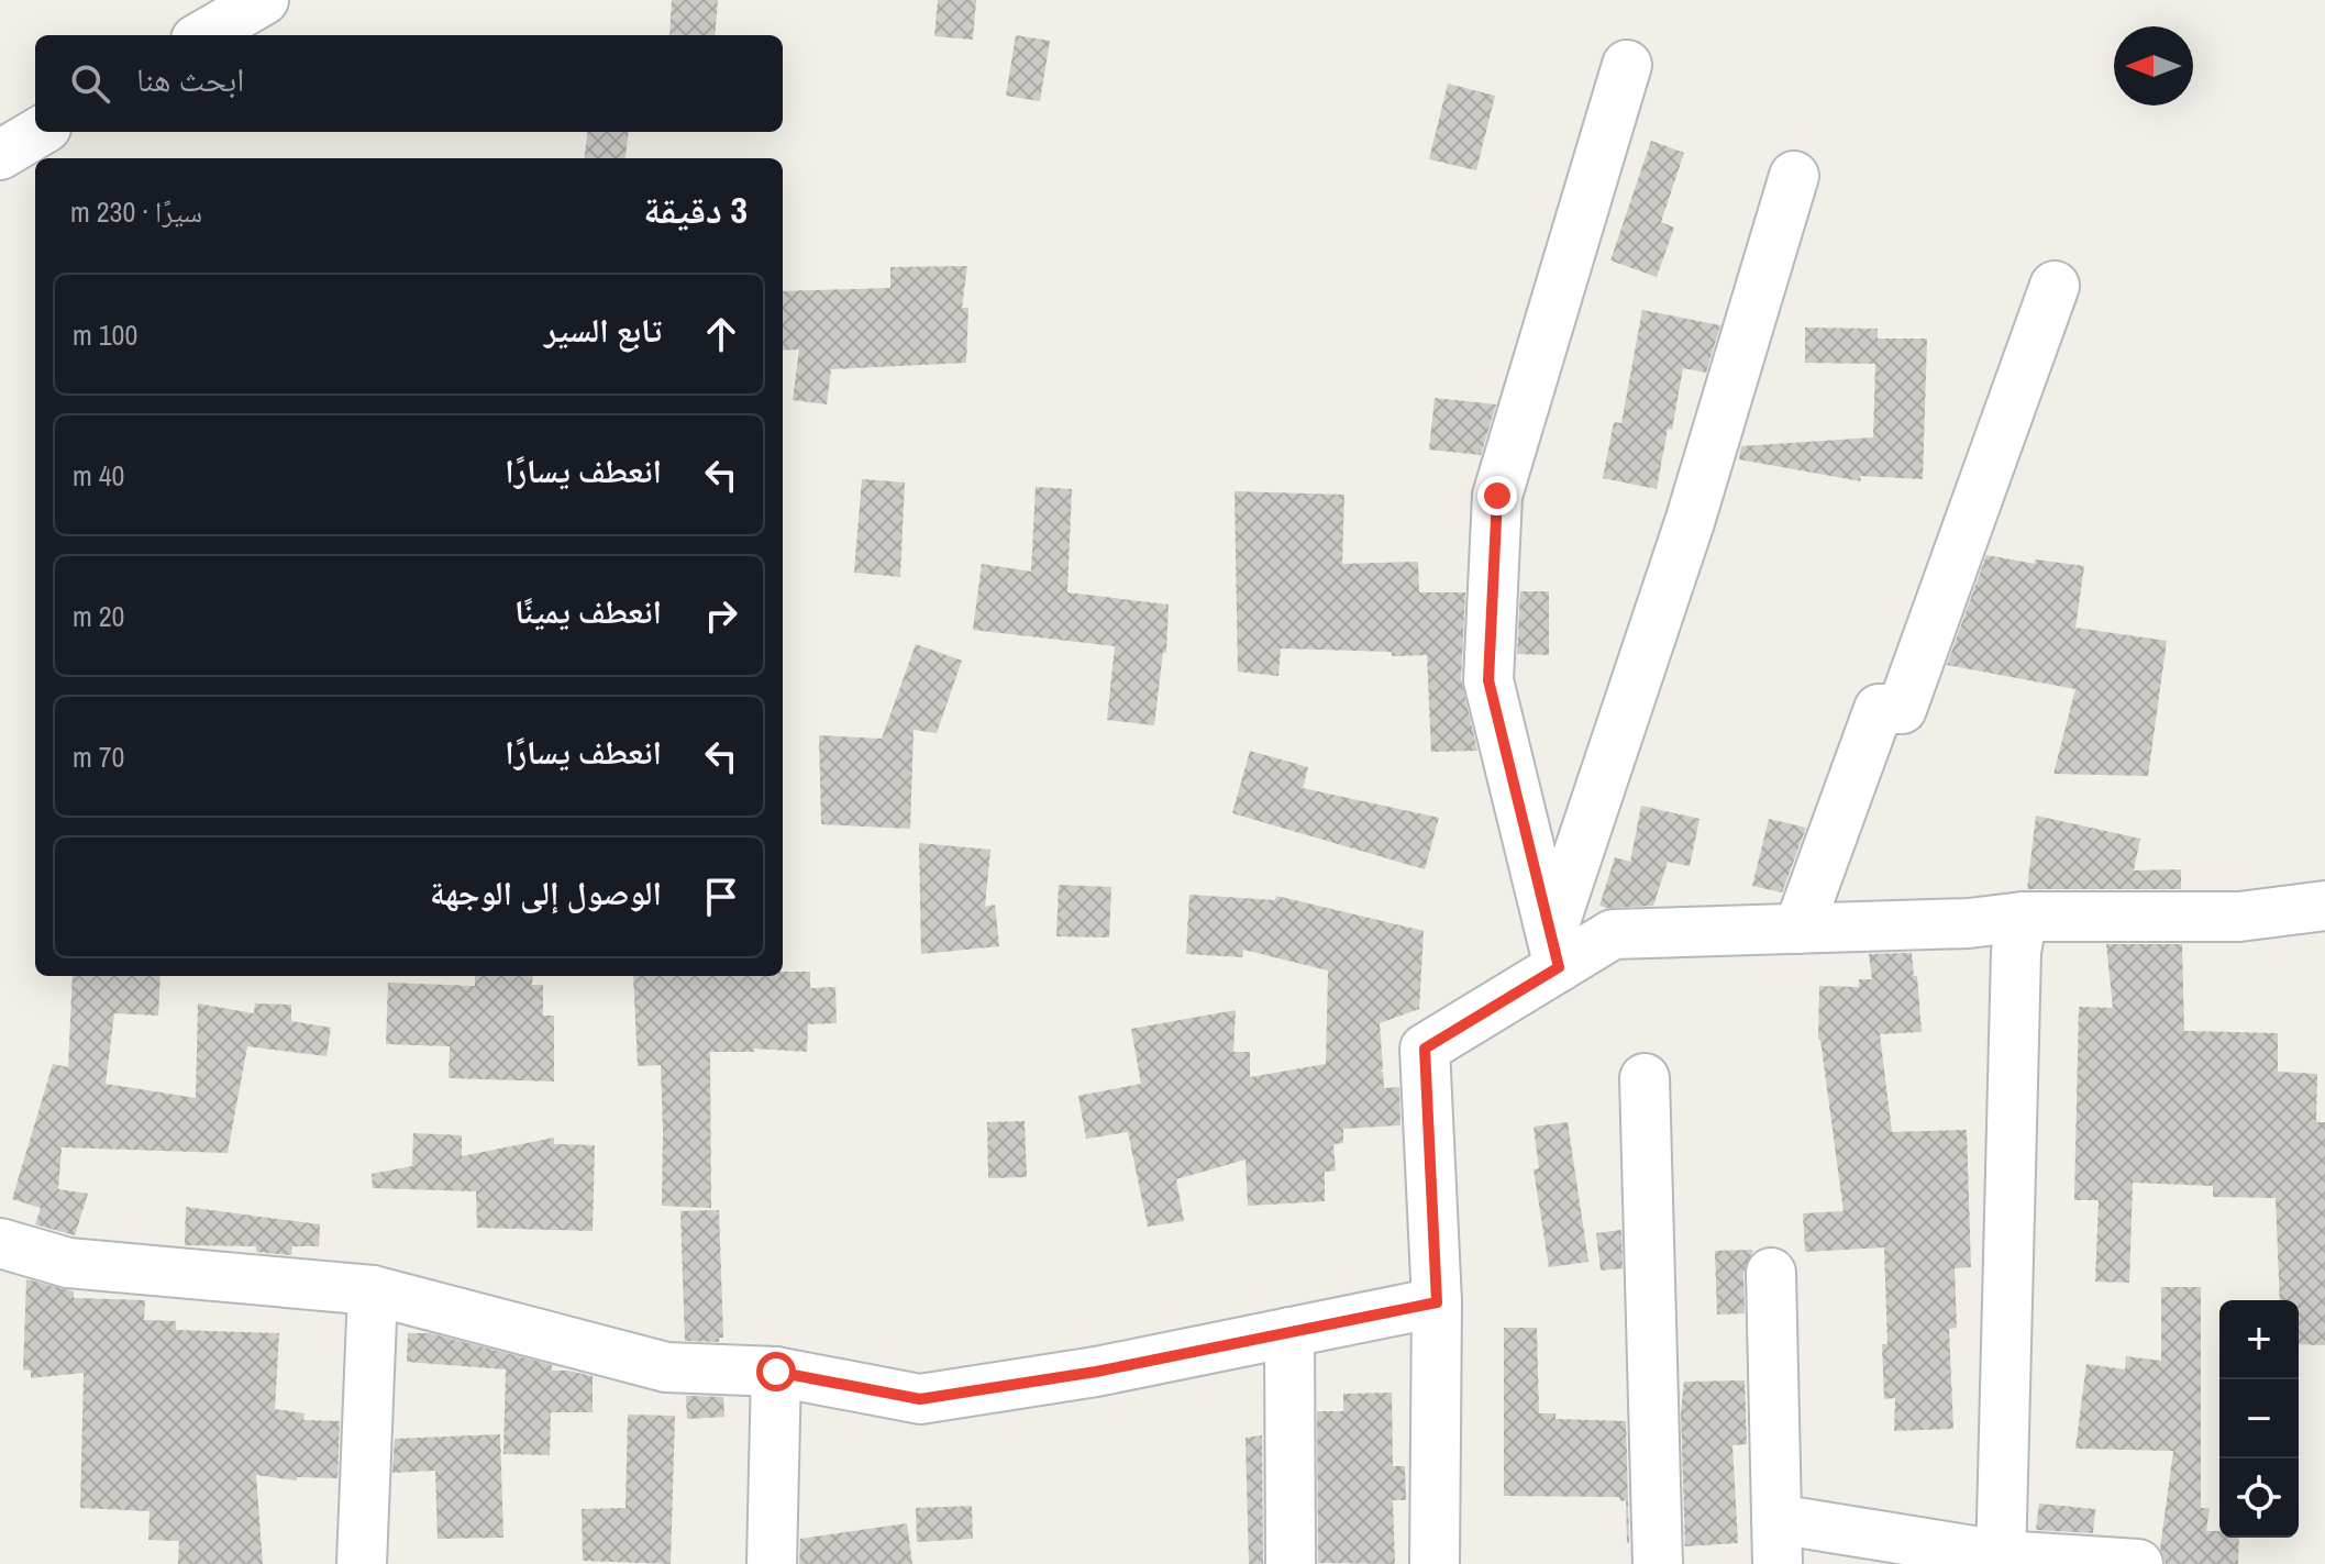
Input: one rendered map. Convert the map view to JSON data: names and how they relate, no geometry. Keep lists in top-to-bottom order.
{
  "north": "left",
  "page": {
    "search": "ابحث هنا",
    "heading": ["3 دقيقة", "سيرًا · 230 m"],
    "list": [
      ["تابع السير", "100 m"],
      ["انعطف يسارًا", "40 m"],
      ["انعطف يمينًا", "20 m"],
      ["انعطف يسارًا", "70 m"],
      "الوصول إلى الوجهة"
    ],
    "map_buttons": ["+", "−"]
  }
}
